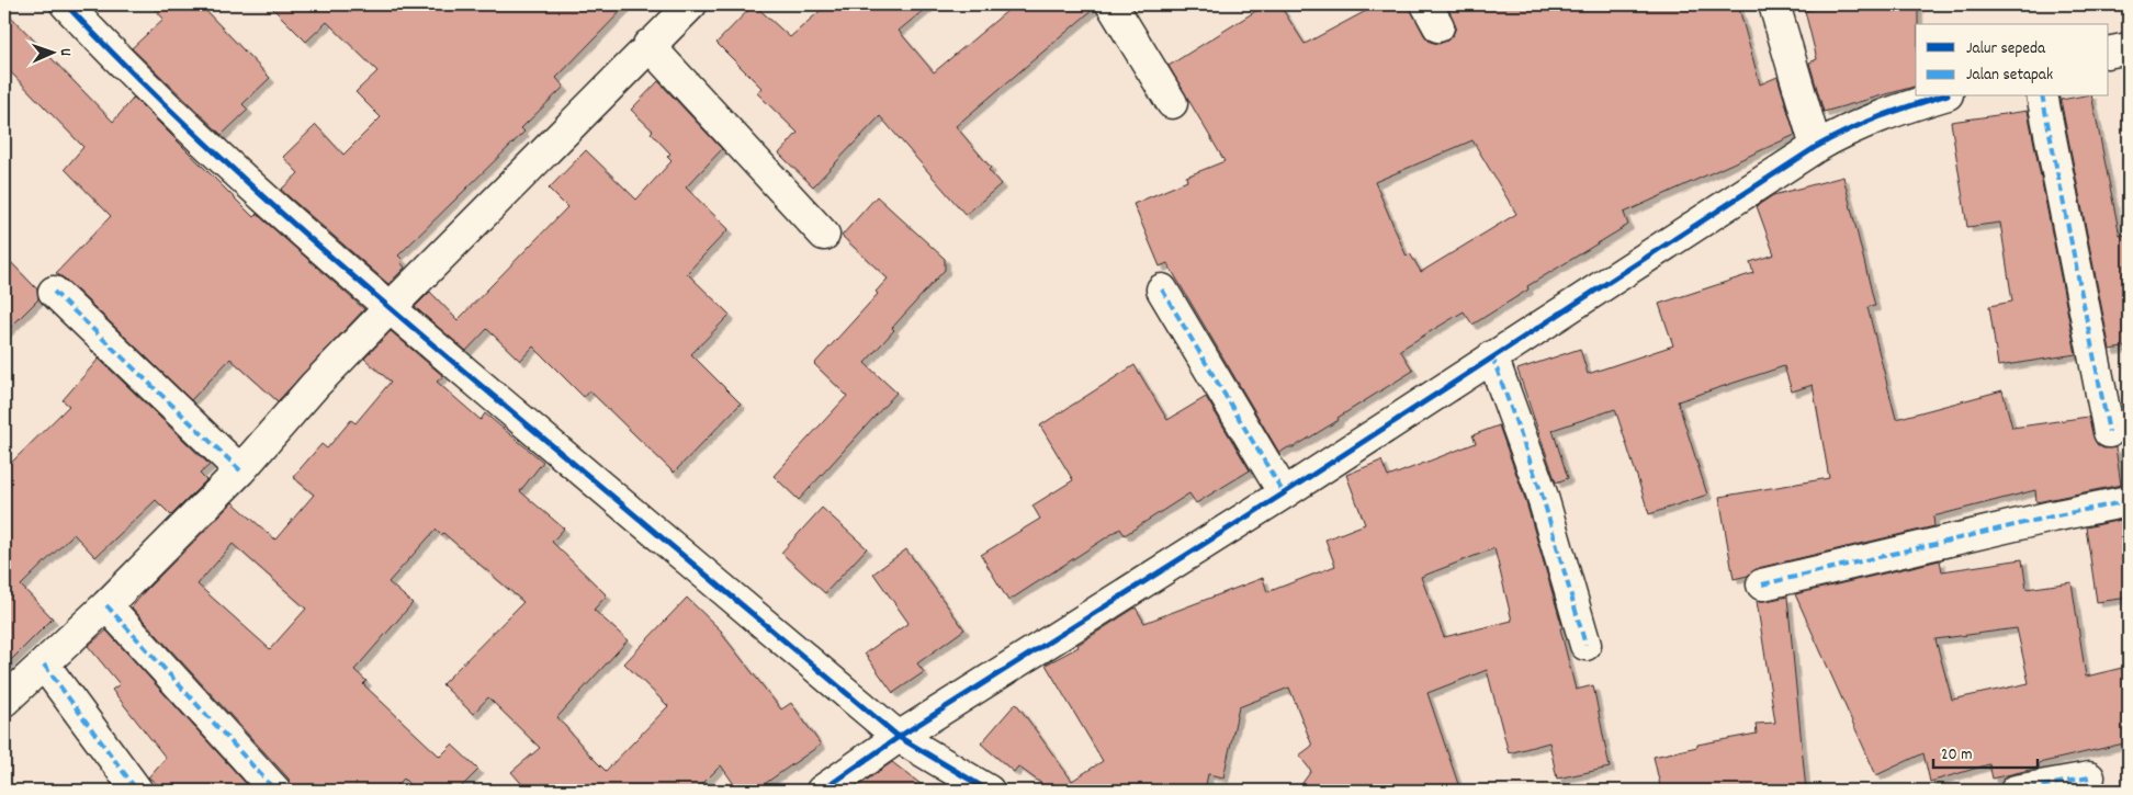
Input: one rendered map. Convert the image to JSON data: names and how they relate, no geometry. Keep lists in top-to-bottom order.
{
  "legend": ["Jalur sepeda", "Jalan setapak"],
  "scale_bar": "20 m",
  "north": "right"
}
